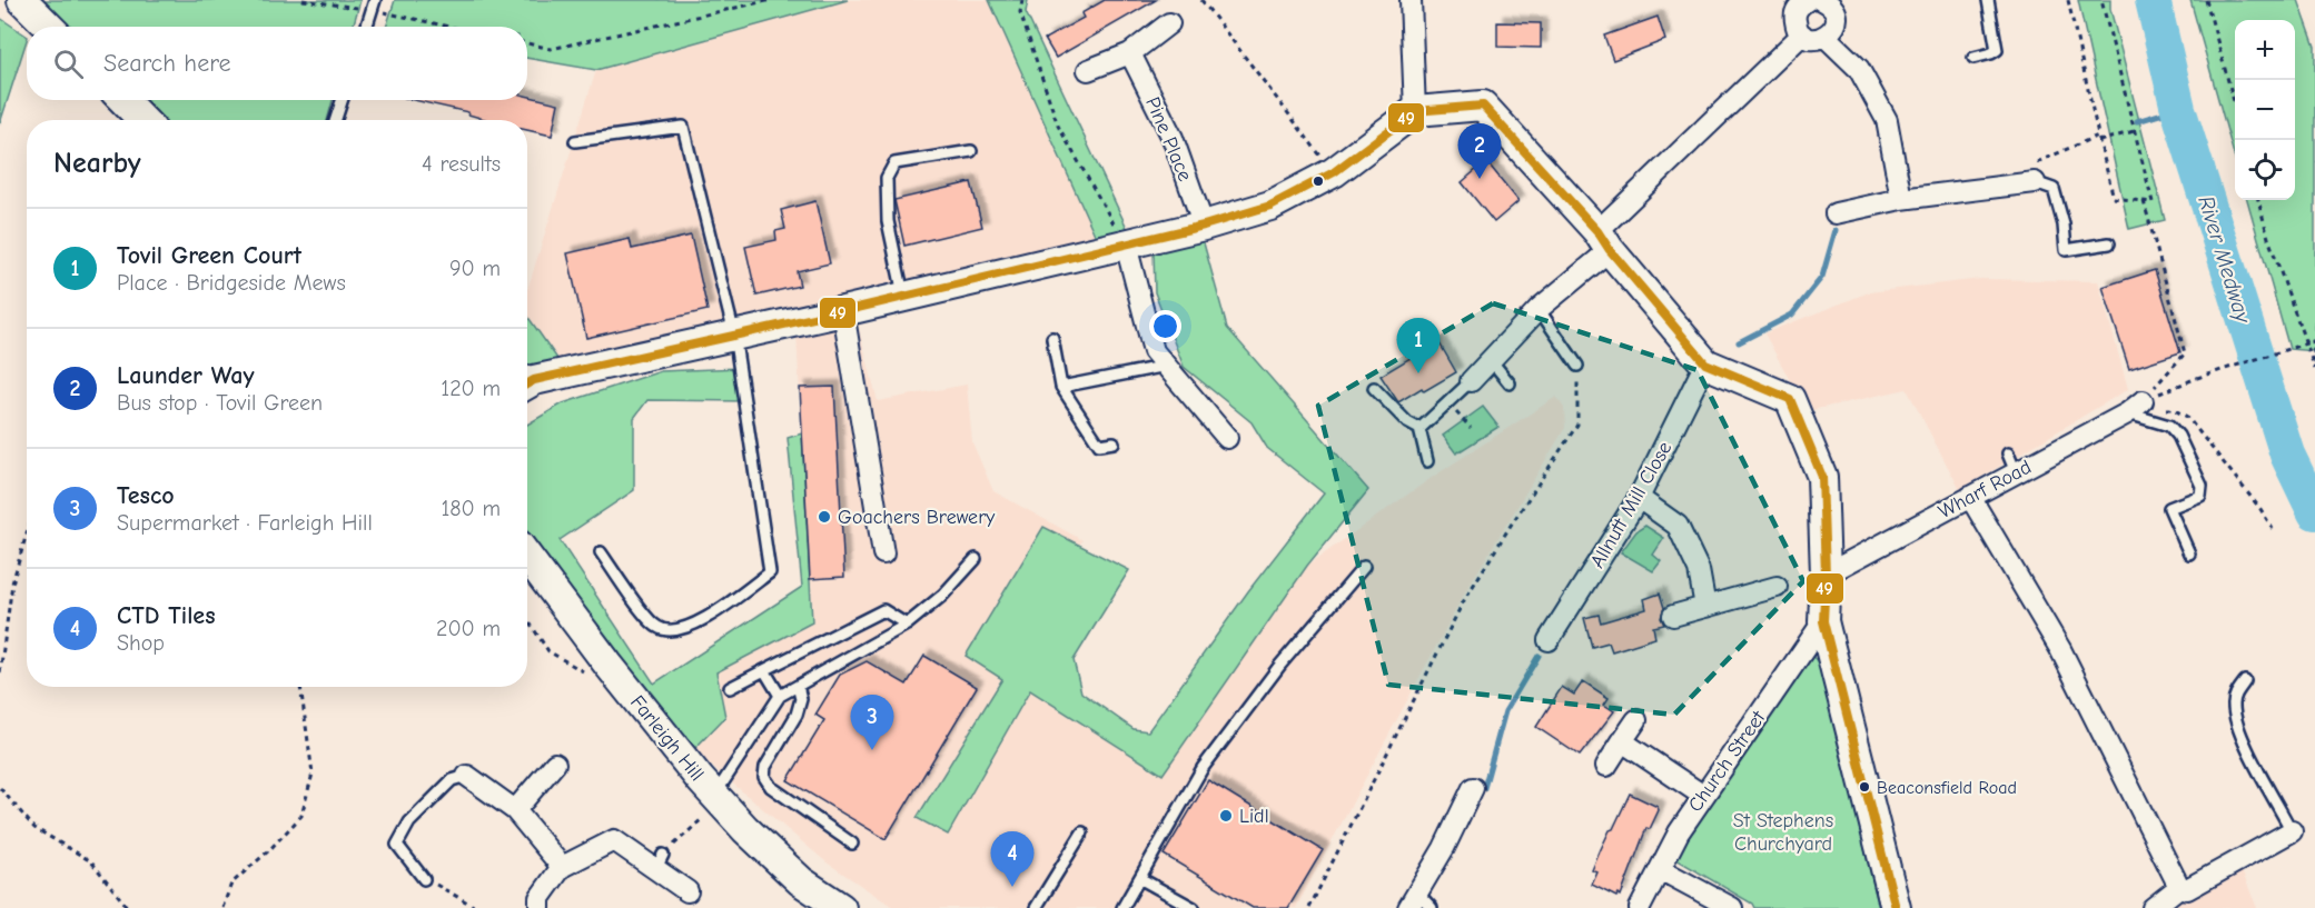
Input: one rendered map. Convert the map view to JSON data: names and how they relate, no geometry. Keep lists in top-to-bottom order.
{
  "streets": {
    "street": [
      "Pine Place",
      "Wharf Road",
      "Allnutt Mill Close",
      "Farleigh Hill",
      "Church Street"
    ]
  },
  "water": ["River Medway"],
  "parks": ["St Stephens Churchyard"],
  "places": ["Goachers Brewery", "Beaconsfield Road", "Lidl"],
  "lines": ["transit line 49"],
  "page": {
    "map_buttons": ["+", "−"],
    "search": "Search here",
    "heading": ["Nearby", "4 results"],
    "pins": [
      "2",
      "1",
      "3",
      "4"
    ],
    "list": [
      {
        "mark": "1",
        "name": "Tovil Green Court",
        "note": "Place · Bridgeside Mews",
        "value": "90 m"
      },
      {
        "mark": "2",
        "name": "Launder Way",
        "note": "Bus stop · Tovil Green",
        "value": "120 m"
      },
      {
        "mark": "3",
        "name": "Tesco",
        "note": "Supermarket · Farleigh Hill",
        "value": "180 m"
      },
      {
        "mark": "4",
        "name": "CTD Tiles",
        "note": "Shop",
        "value": "200 m"
      }
    ]
  }
}
